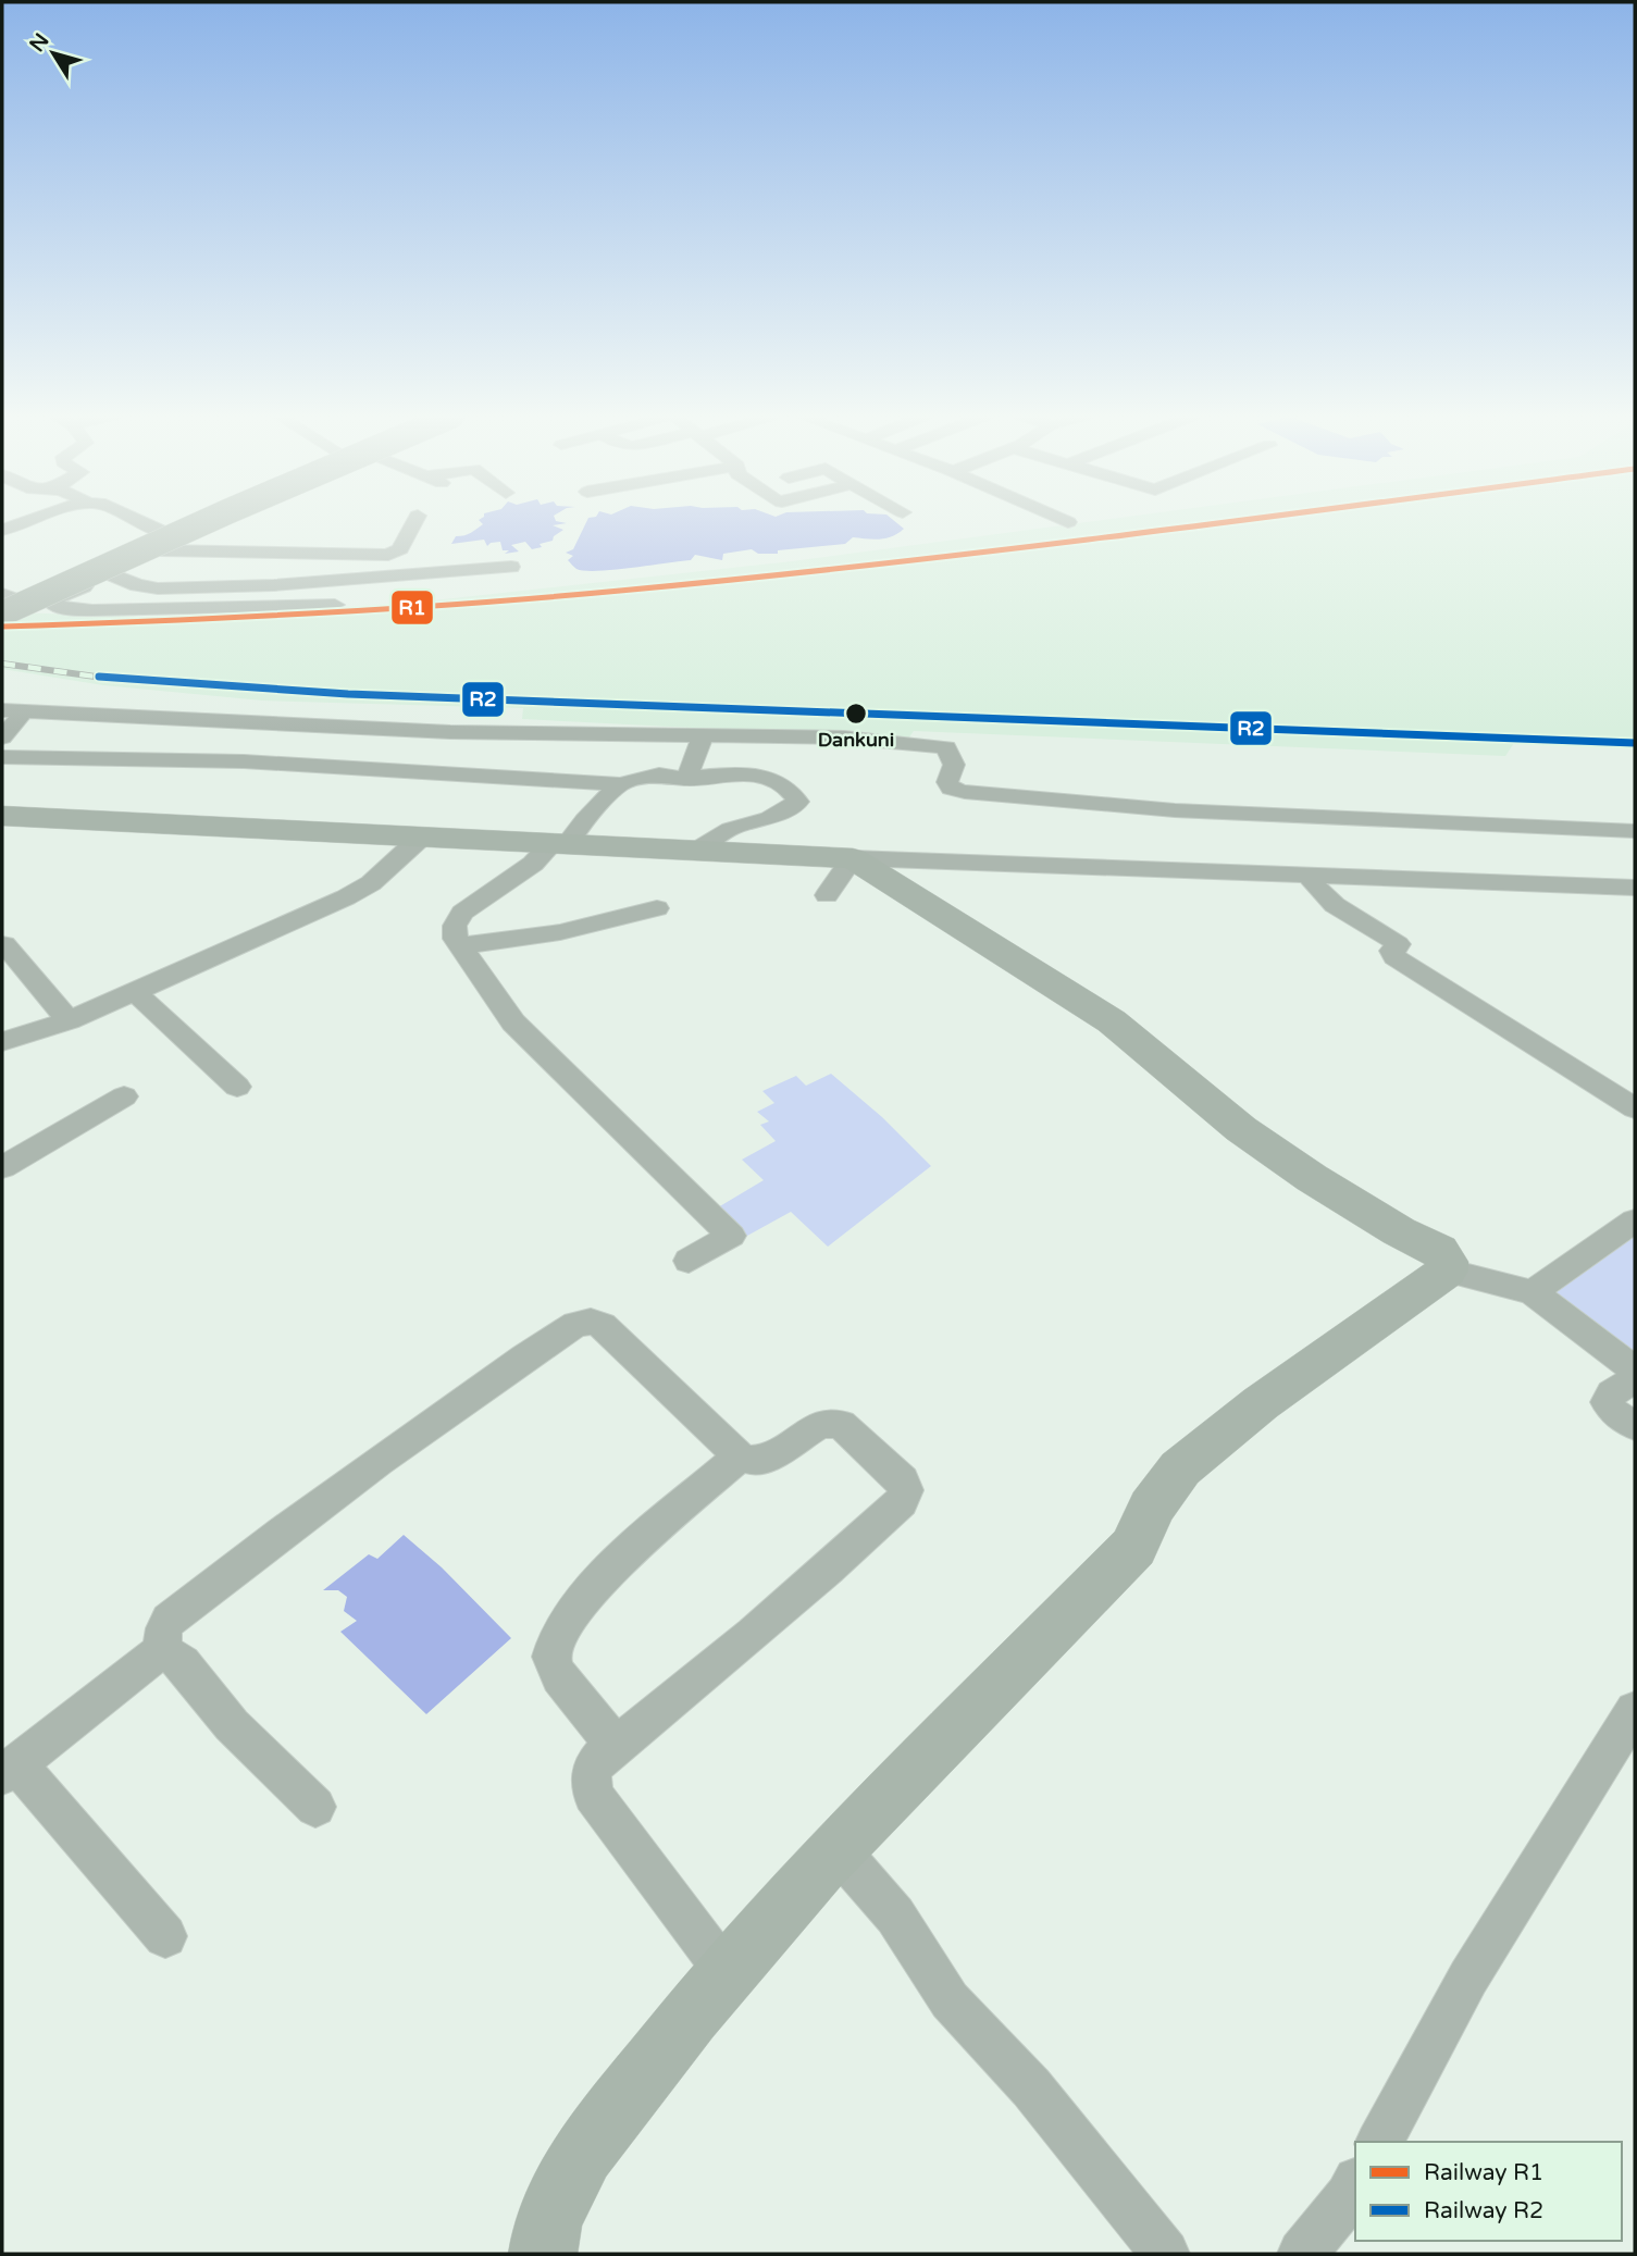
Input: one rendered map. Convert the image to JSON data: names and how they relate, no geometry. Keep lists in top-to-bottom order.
{
  "places": ["Dankuni"],
  "lines": ["rail line R1", "rail line R2"],
  "legend": ["Railway R1", "Railway R2"],
  "north": "top left"
}
